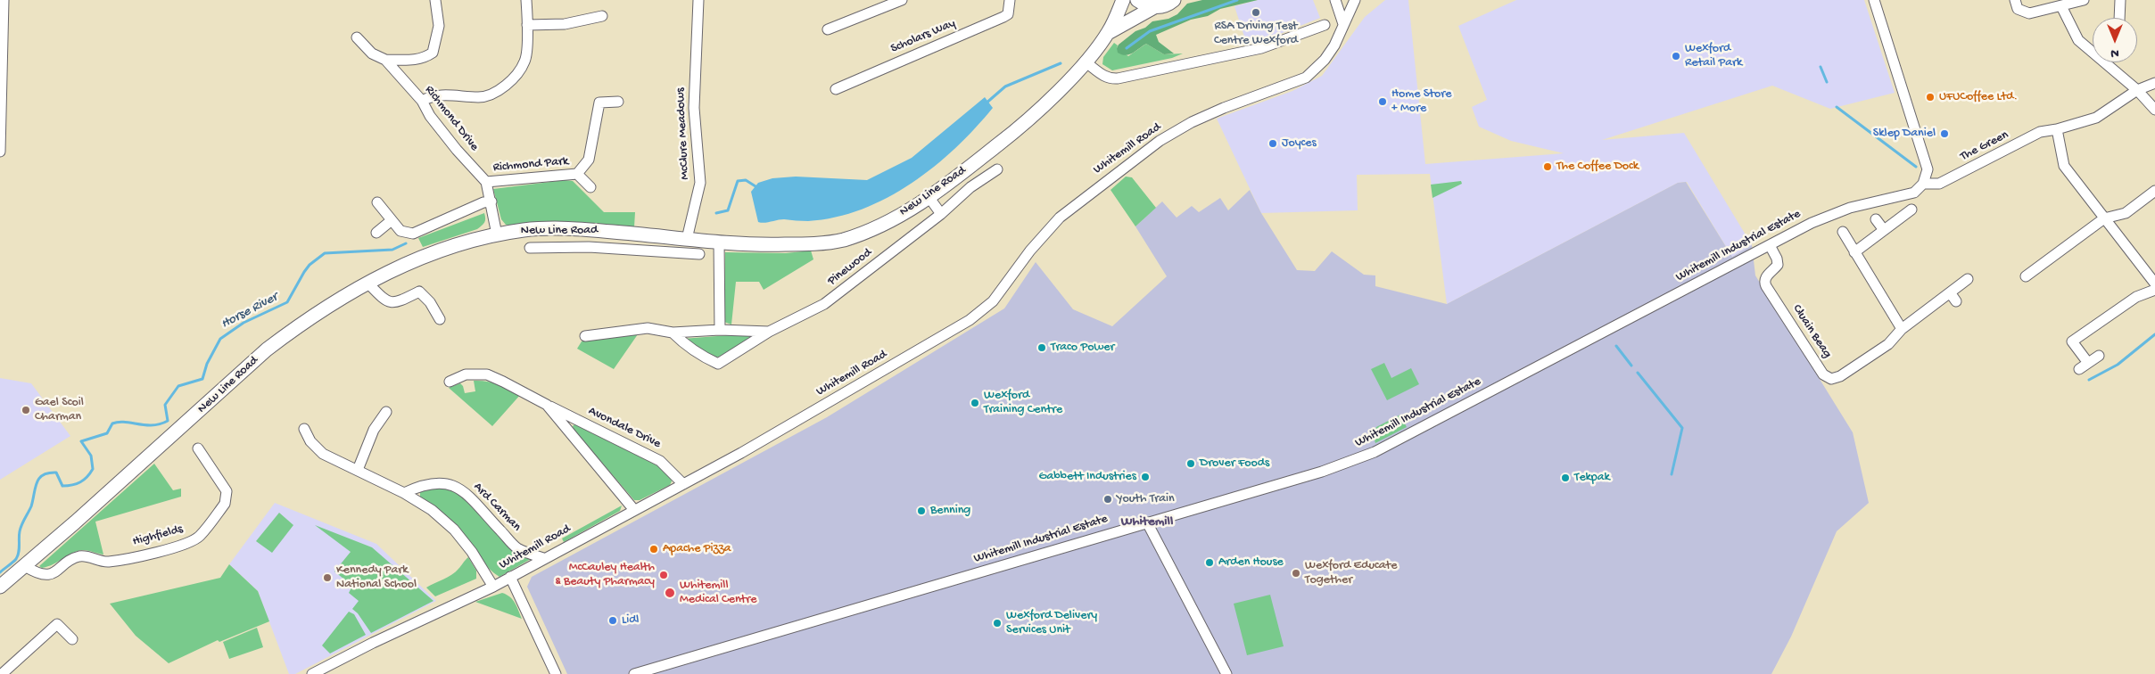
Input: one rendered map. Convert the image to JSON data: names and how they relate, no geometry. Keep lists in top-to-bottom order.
{
  "streets": {
    "main road": ["New Line Road"],
    "street": [
      "Scholars Way",
      "Richmond Drive",
      "McClure Meadows",
      "The Green",
      "Whitemill Road",
      "Richmond Park",
      "Whitemill Industrial Estate",
      "Pinewood",
      "Cluain Beag",
      "Avondale Drive",
      "Ard Carman",
      "Highfields"
    ]
  },
  "crossings": [
    ["Richmond Drive", "Richmond Park"],
    ["Richmond Drive", "New Line Road"],
    ["McClure Meadows", "New Line Road"],
    ["The Green", "Whitemill Industrial Estate"],
    ["Whitemill Road", "Avondale Drive"],
    ["Whitemill Road", "Ard Carman"],
    ["New Line Road", "Highfields"],
    ["Whitemill Industrial Estate", "Cluain Beag"]
  ],
  "districts": ["Whitemill"],
  "water": ["Horse River"],
  "places": [
    "RSA Driving Test Centre Wexford",
    "Wexford Retail Park",
    "UFUCoffee Ltd.",
    "Home Store + More",
    "Sklep Daniel",
    "Joyces",
    "The Coffee Dock",
    "Traco Power",
    "Wexford Training Centre",
    "Gael Scoil Charman",
    "Drover Foods",
    "Gabbett Industries",
    "Tekpak",
    "Youth Train",
    "Benning",
    "Apache Pizza",
    "Arden House",
    "Wexford Educate Together",
    "McCauley Health & Beauty Pharmacy",
    "Kennedy Park National School",
    "Whitemill Medical Centre",
    "Lidl",
    "Wexford Delivery Services Unit"
  ],
  "north": "bottom"
}
